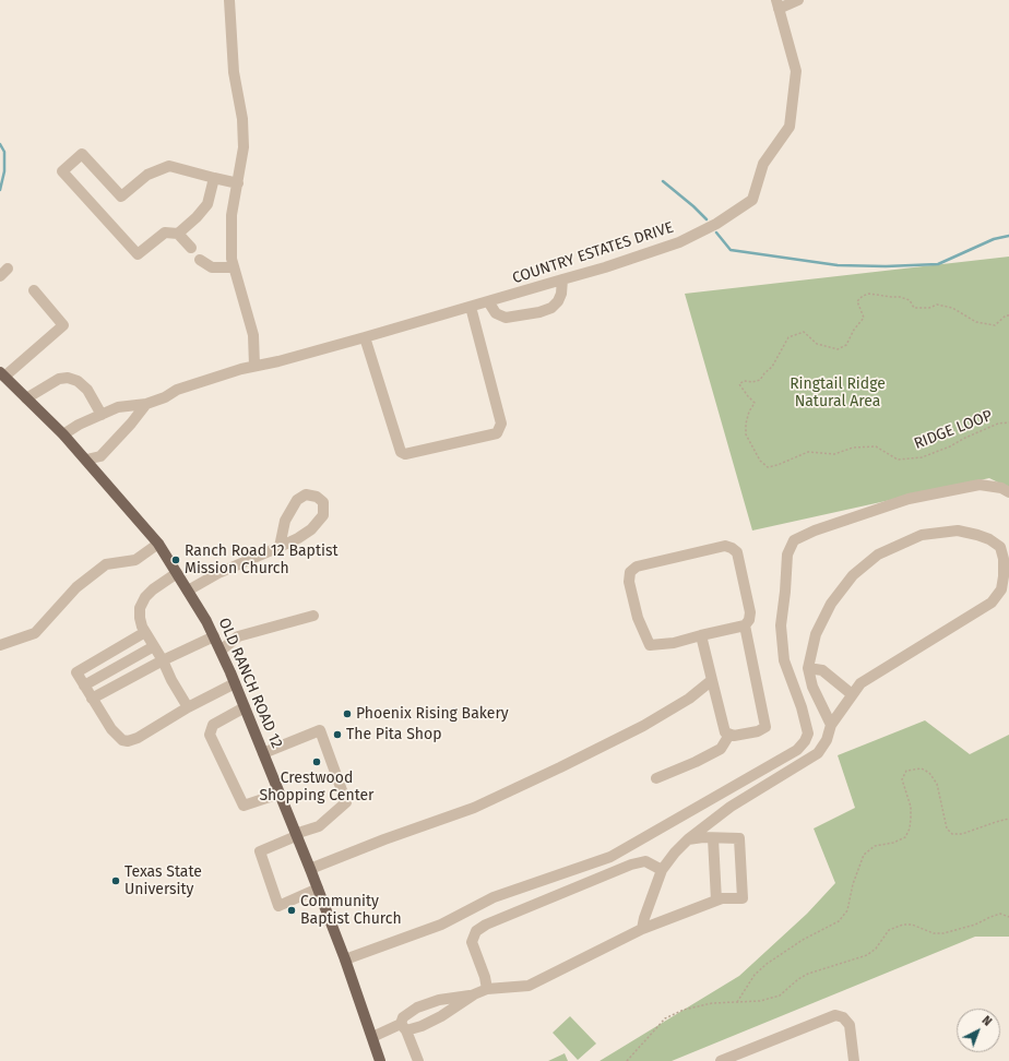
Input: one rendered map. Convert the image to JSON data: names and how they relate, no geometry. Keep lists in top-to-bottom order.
{
  "streets": {
    "main road": ["OLD RANCH ROAD 12"],
    "street": ["COUNTRY ESTATES DRIVE"],
    "path": ["RIDGE LOOP"]
  },
  "crossings": [
    ["COUNTRY ESTATES DRIVE", "OLD RANCH ROAD 12"]
  ],
  "parks": ["Ringtail Ridge Natural Area"],
  "places": [
    "Ranch Road 12 Baptist Mission Church",
    "Phoenix Rising Bakery",
    "The Pita Shop",
    "Crestwood Shopping Center",
    "Texas State University",
    "Community Baptist Church"
  ],
  "north": "top right"
}
